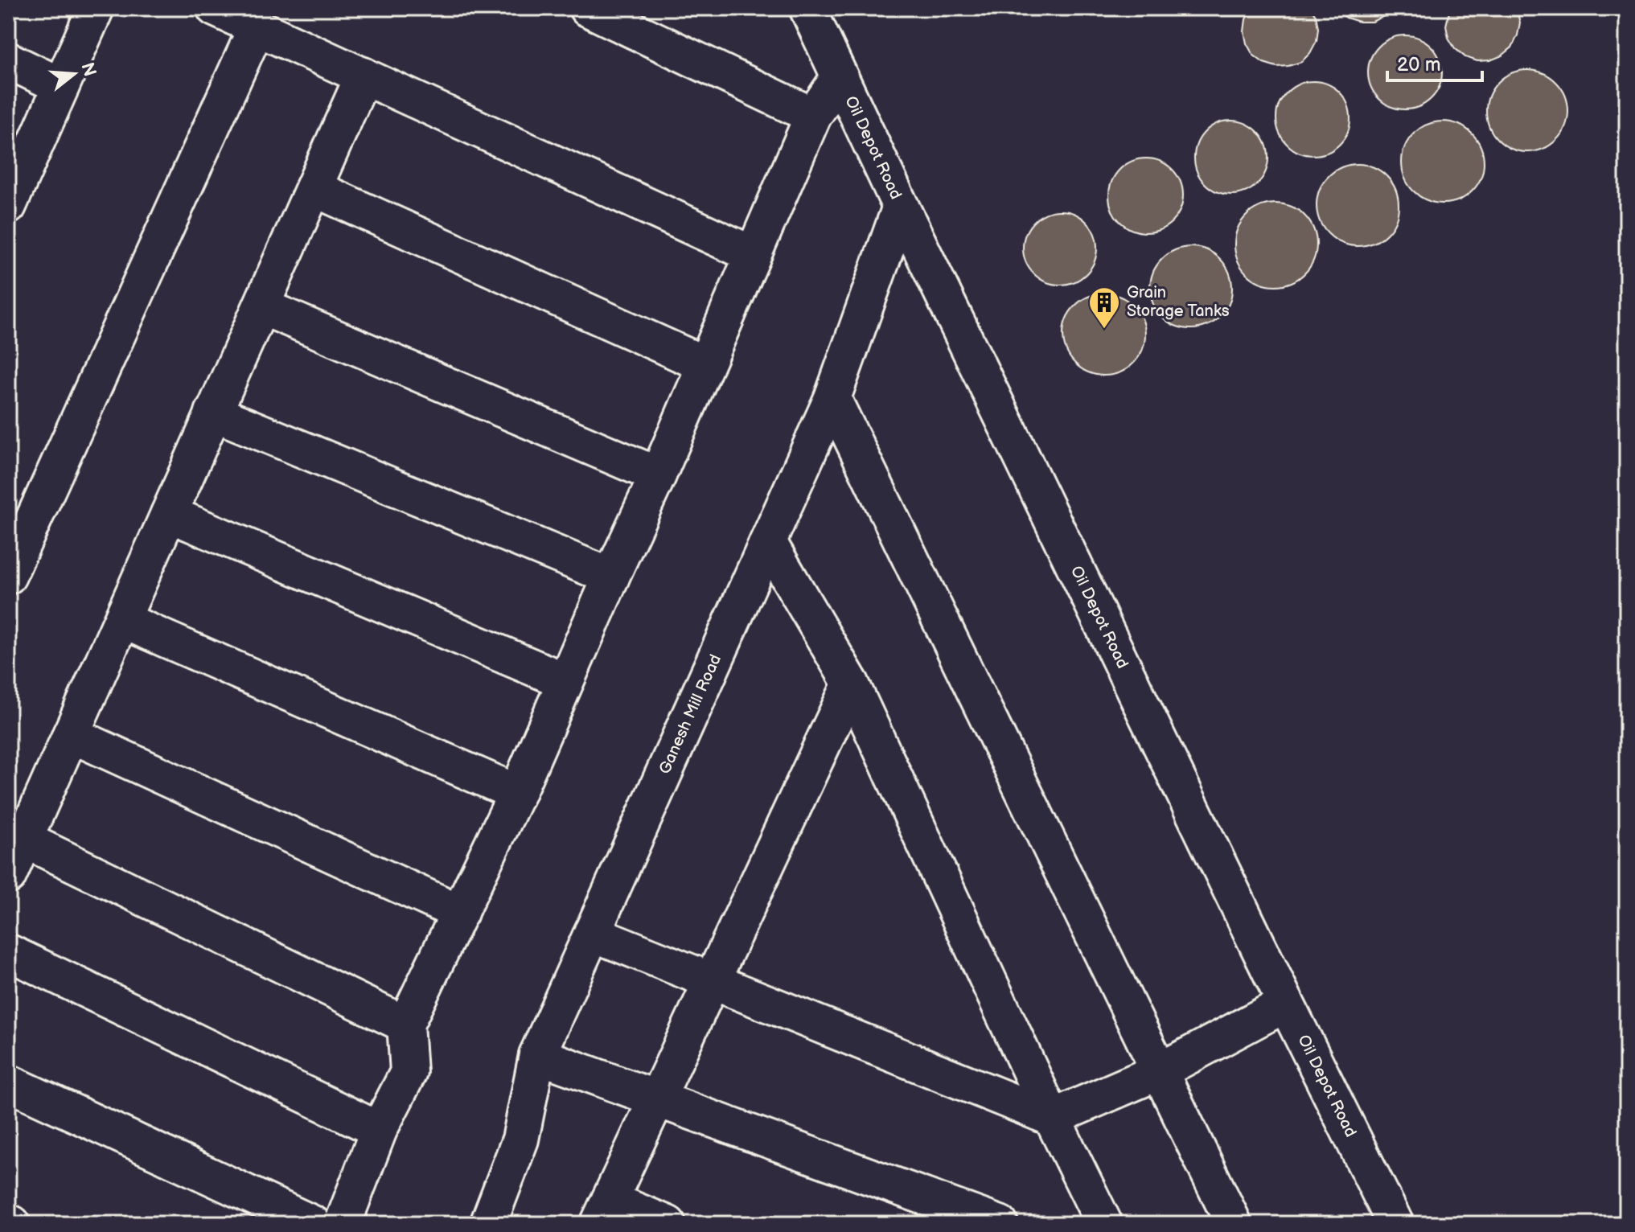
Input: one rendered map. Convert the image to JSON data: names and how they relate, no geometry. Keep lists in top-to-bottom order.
{
  "streets": {
    "street": ["Oil Depot Road", "Ganesh Mill Road"]
  },
  "crossings": [
    ["Oil Depot Road", "Ganesh Mill Road"]
  ],
  "places": {
    "building": ["Grain Storage Tanks"]
  },
  "scale_bar": "20 m",
  "north": "right"
}
